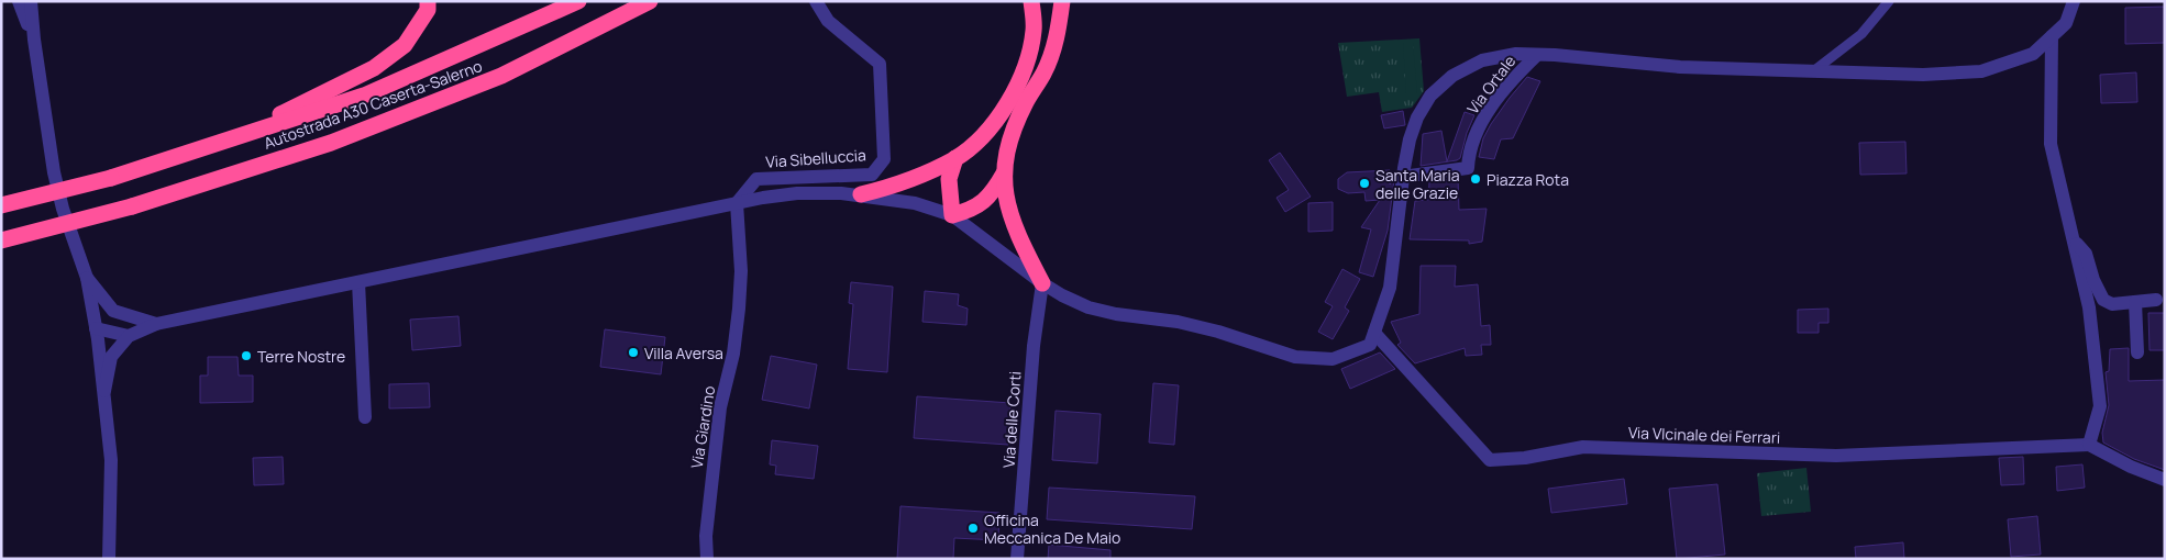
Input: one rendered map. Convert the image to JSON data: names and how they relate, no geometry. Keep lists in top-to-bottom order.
{
  "streets": {
    "highway": ["Autostrada A30 Caserta-Salerno"],
    "street": [
      "Via Ortale",
      "Via Sibelluccia",
      "Via delle Corti",
      "Via Giardino",
      "Via VIcinale dei Ferrari"
    ]
  },
  "crossings": [
    ["Via Sibelluccia", "Via Giardino"]
  ],
  "places": [
    "Piazza Rota",
    "Santa Maria delle Grazie",
    "Villa Aversa",
    "Terre Nostre",
    "Officina Meccanica De Maio"
  ]
}
